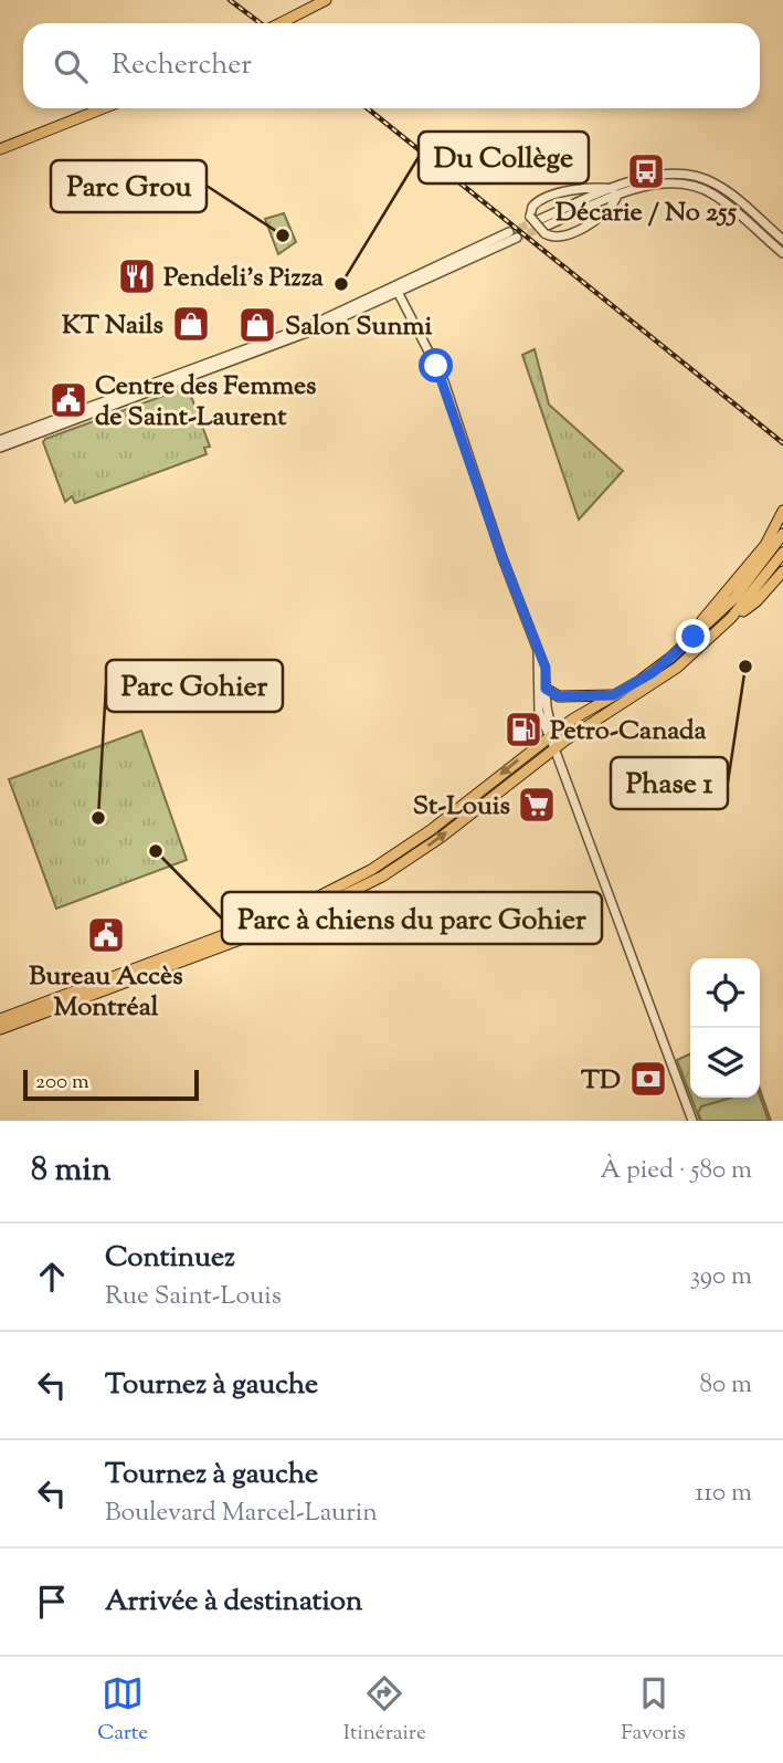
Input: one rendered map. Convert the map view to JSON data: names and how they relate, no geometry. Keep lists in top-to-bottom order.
{
  "places": {
    "bus stop": ["Décarie / No 255"],
    "other": [
      "Parc Grou",
      "Du Collège",
      "Phase 1",
      "Parc Gohier",
      "Parc à chiens du parc Gohier"
    ],
    "restaurant": ["Pendeli's Pizza"],
    "shop": ["KT Nails", "Salon Sunmi"],
    "public building": ["Centre des Femmes de Saint-Laurent", "Bureau Accès Montréal"],
    "fuel station": ["Petro-Canada"],
    "supermarket": ["St-Louis"],
    "bank": ["TD"]
  },
  "scale_bar": "200 m",
  "page": {
    "search": "Rechercher",
    "scale": "200 m",
    "heading": ["8 min", "À pied · 580 m"],
    "list": [
      ["Continuez", "Rue Saint-Louis", "390 m"],
      ["Tournez à gauche", "80 m"],
      ["Tournez à gauche", "Boulevard Marcel-Laurin", "110 m"],
      "Arrivée à destination"
    ],
    "nav": ["Carte", "Itinéraire", "Favoris"]
  }
}
